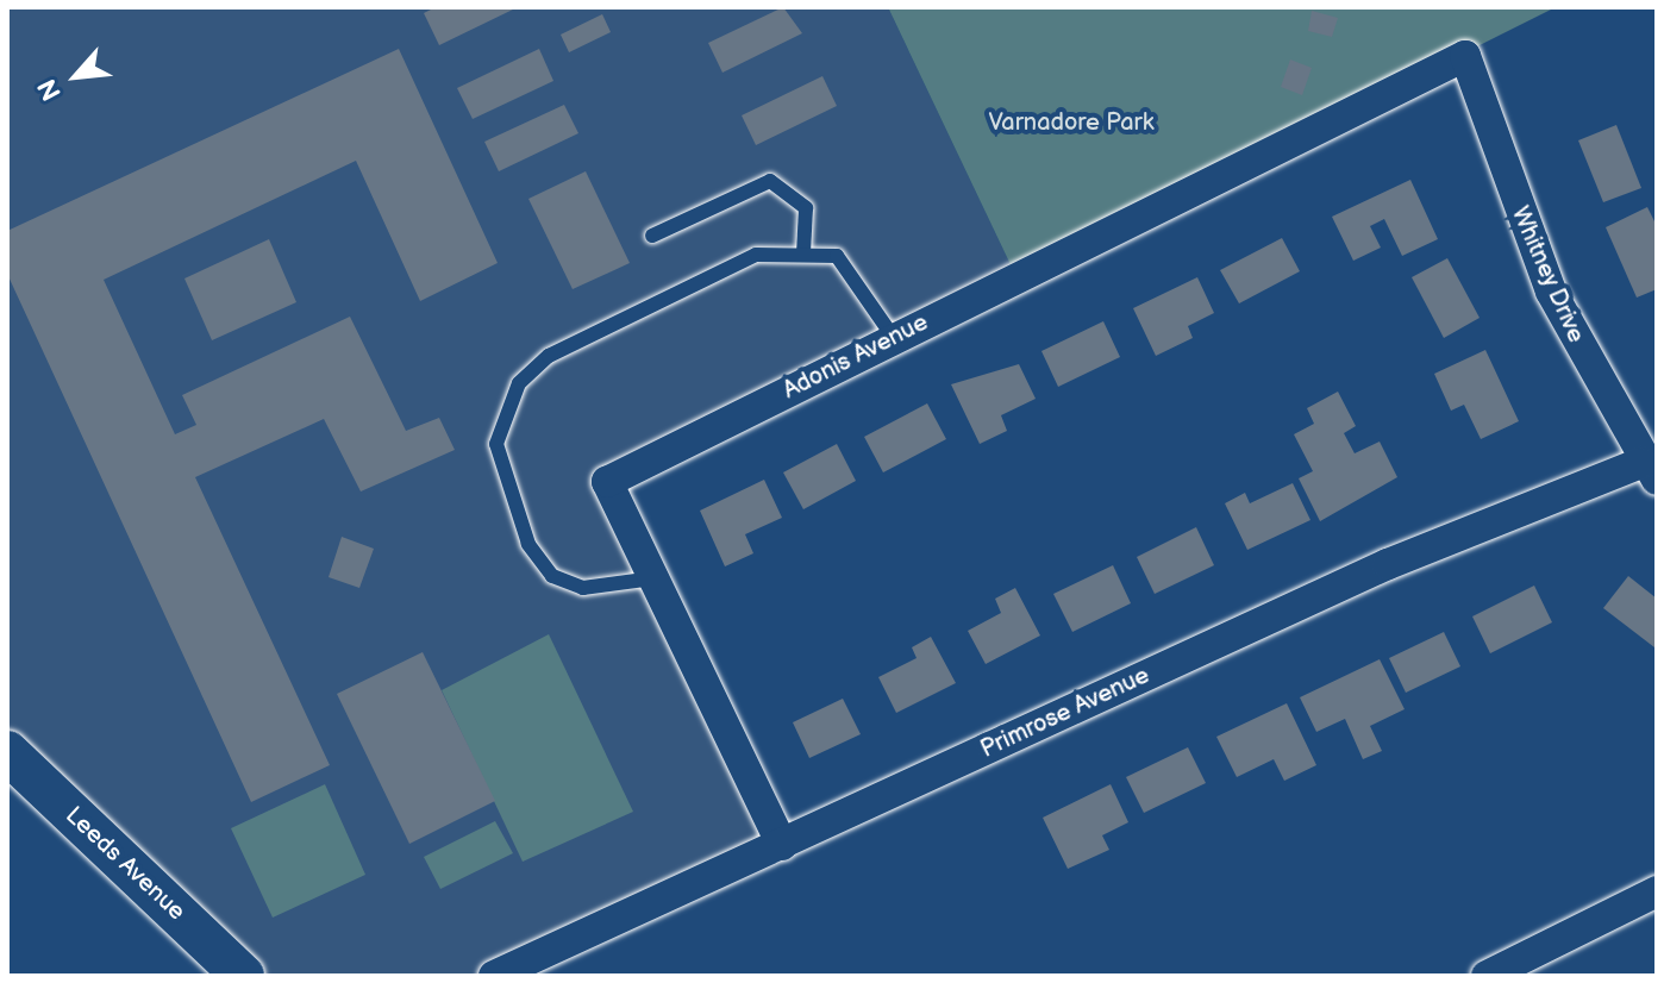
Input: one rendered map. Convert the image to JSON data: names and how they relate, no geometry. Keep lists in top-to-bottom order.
{
  "streets": {
    "street": [
      "Whitney Drive",
      "Adonis Avenue",
      "Primrose Avenue",
      "Leeds Avenue"
    ]
  },
  "crossings": [
    ["Whitney Drive", "Adonis Avenue"],
    ["Whitney Drive", "Primrose Avenue"],
    ["Adonis Avenue", "Primrose Avenue"]
  ],
  "parks": ["Varnadore Park"],
  "north": "bottom left"
}
